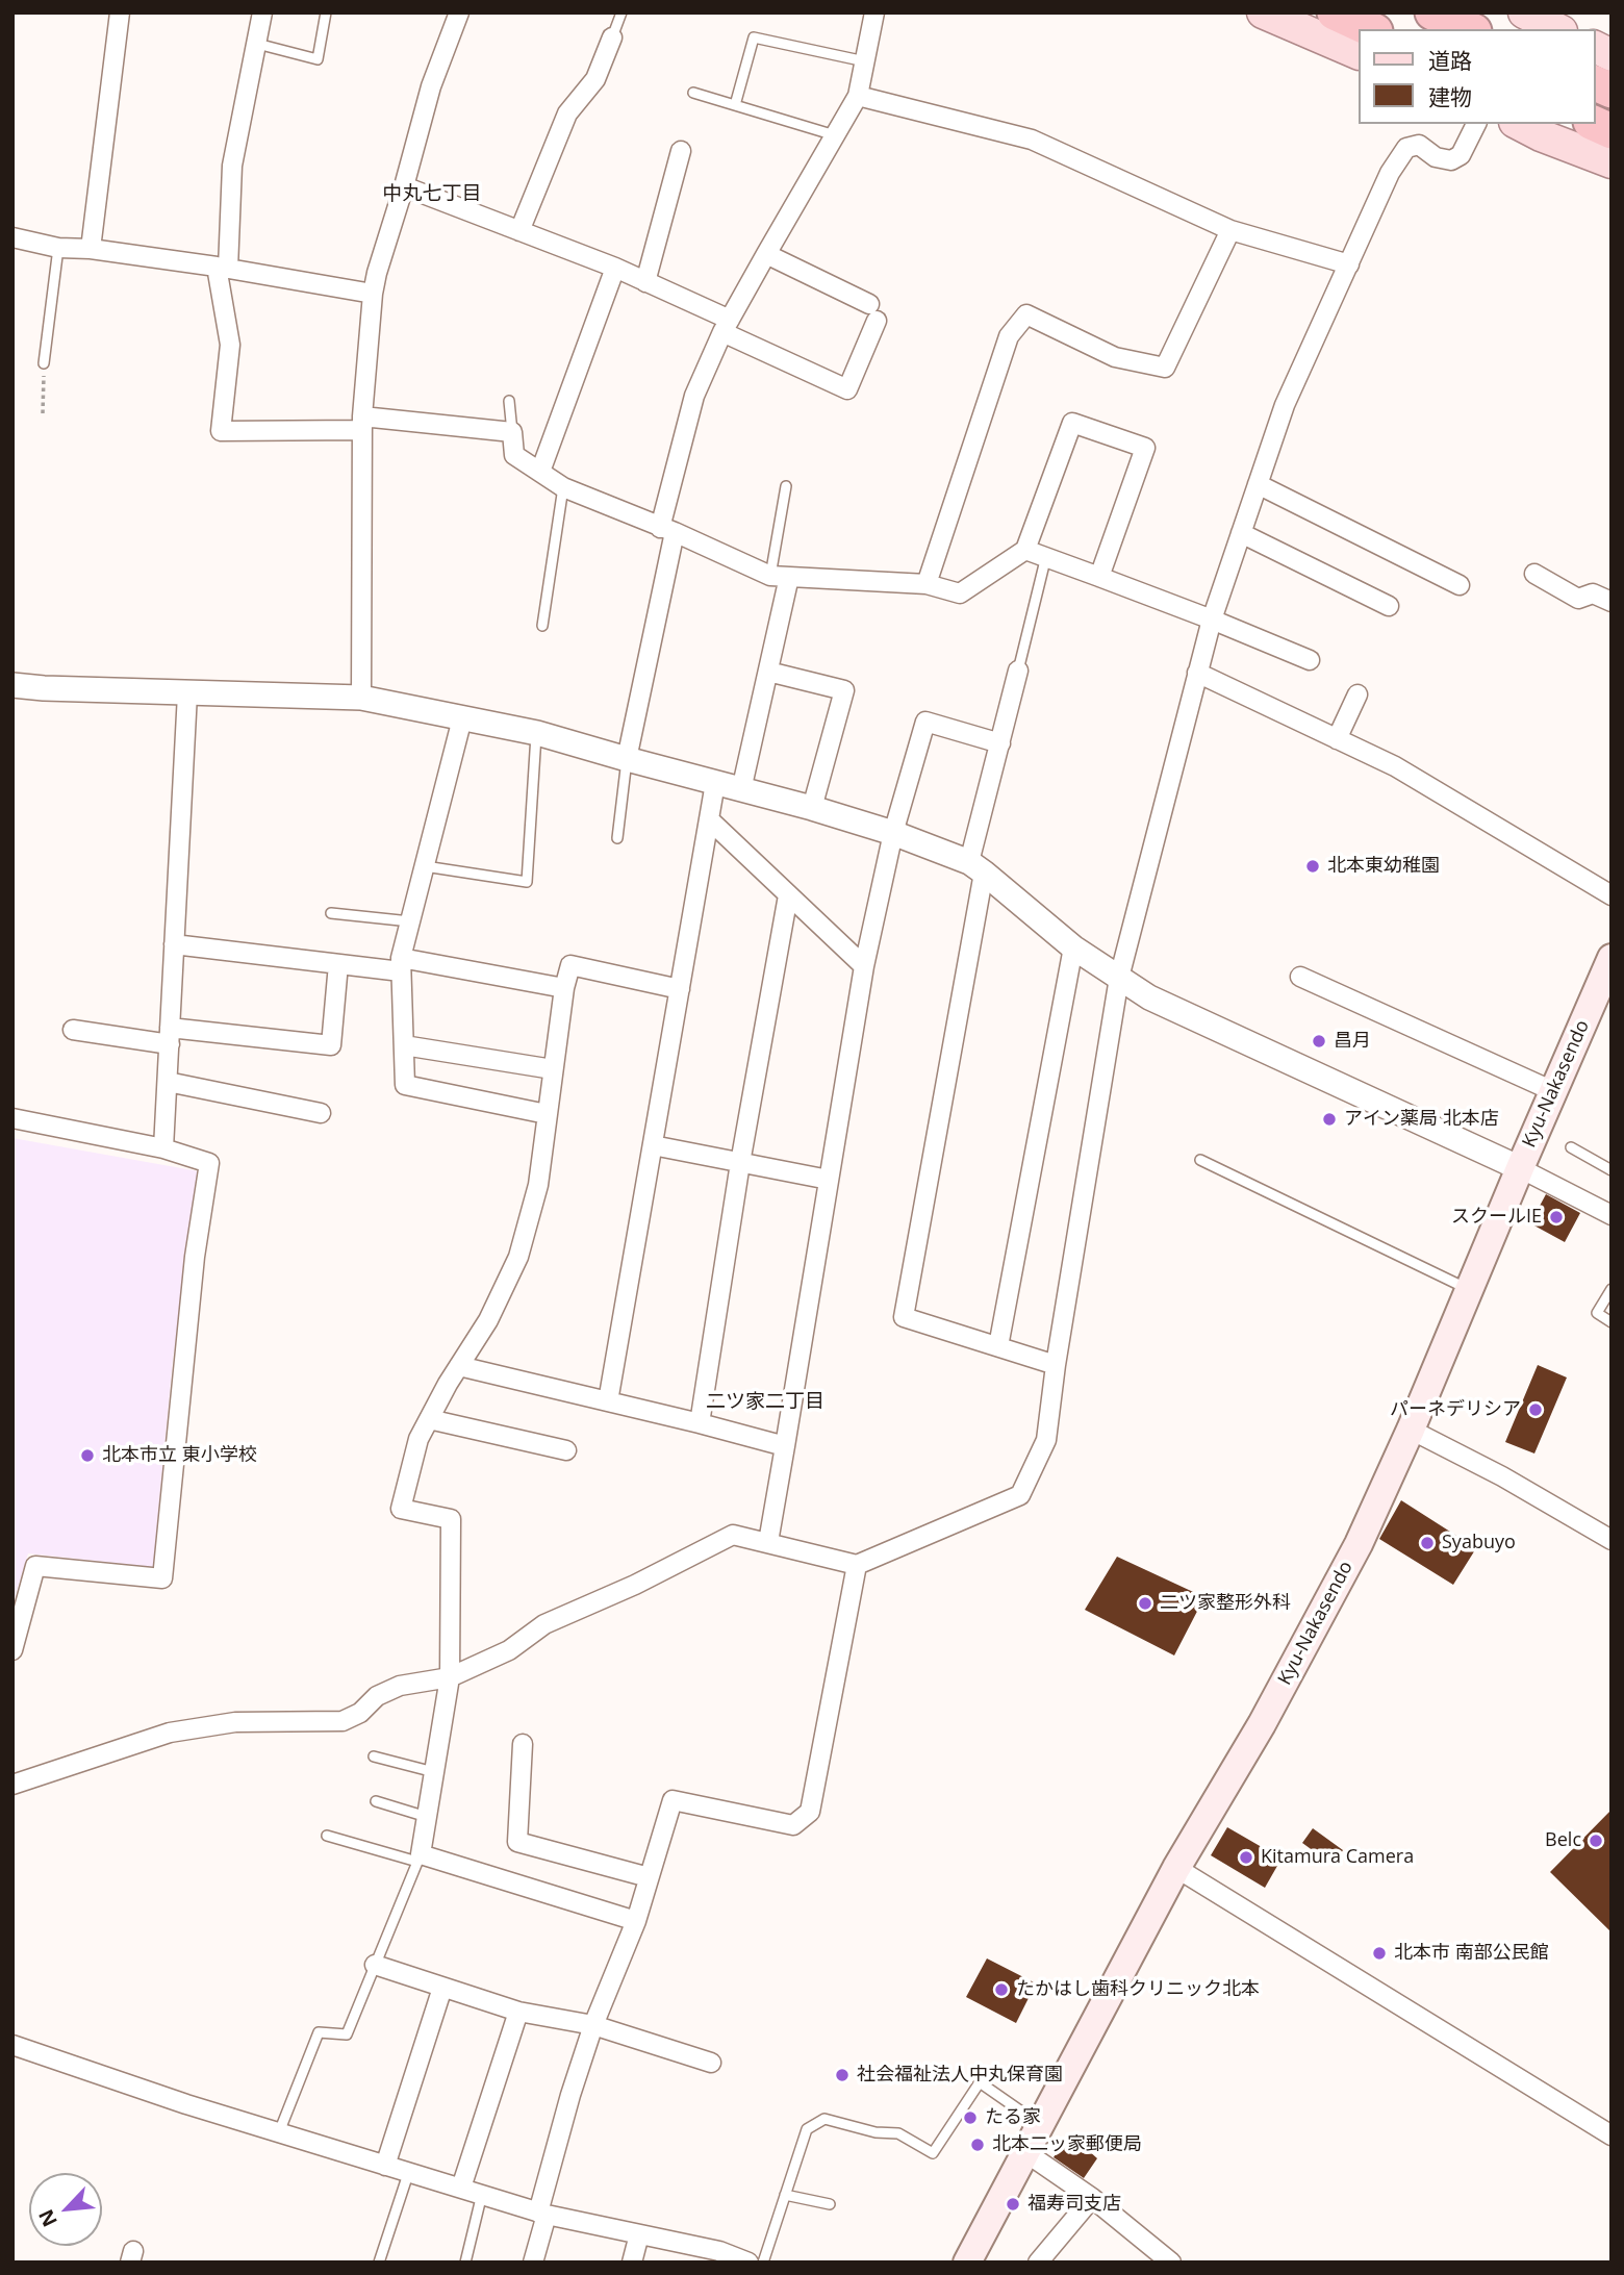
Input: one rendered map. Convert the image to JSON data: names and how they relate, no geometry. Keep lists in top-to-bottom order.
{
  "streets": {
    "main road": ["Kyu-Nakasendo"]
  },
  "districts": ["中丸七丁目", "二ツ家二丁目"],
  "places": [
    "北本東幼稚園",
    "昌月",
    "アイン薬局 北本店",
    "スクールIE",
    "パーネデリシア",
    "北本市立 東小学校",
    "Syabuyo",
    "二ツ家整形外科",
    "Belc",
    "Kitamura Camera",
    "北本市 南部公民館",
    "たかはし歯科クリニック北本",
    "社会福祉法人中丸保育園",
    "たる家",
    "北本二ッ家郵便局",
    "福寿司支店"
  ],
  "legend": ["道路", "建物"],
  "north": "bottom left"
}
